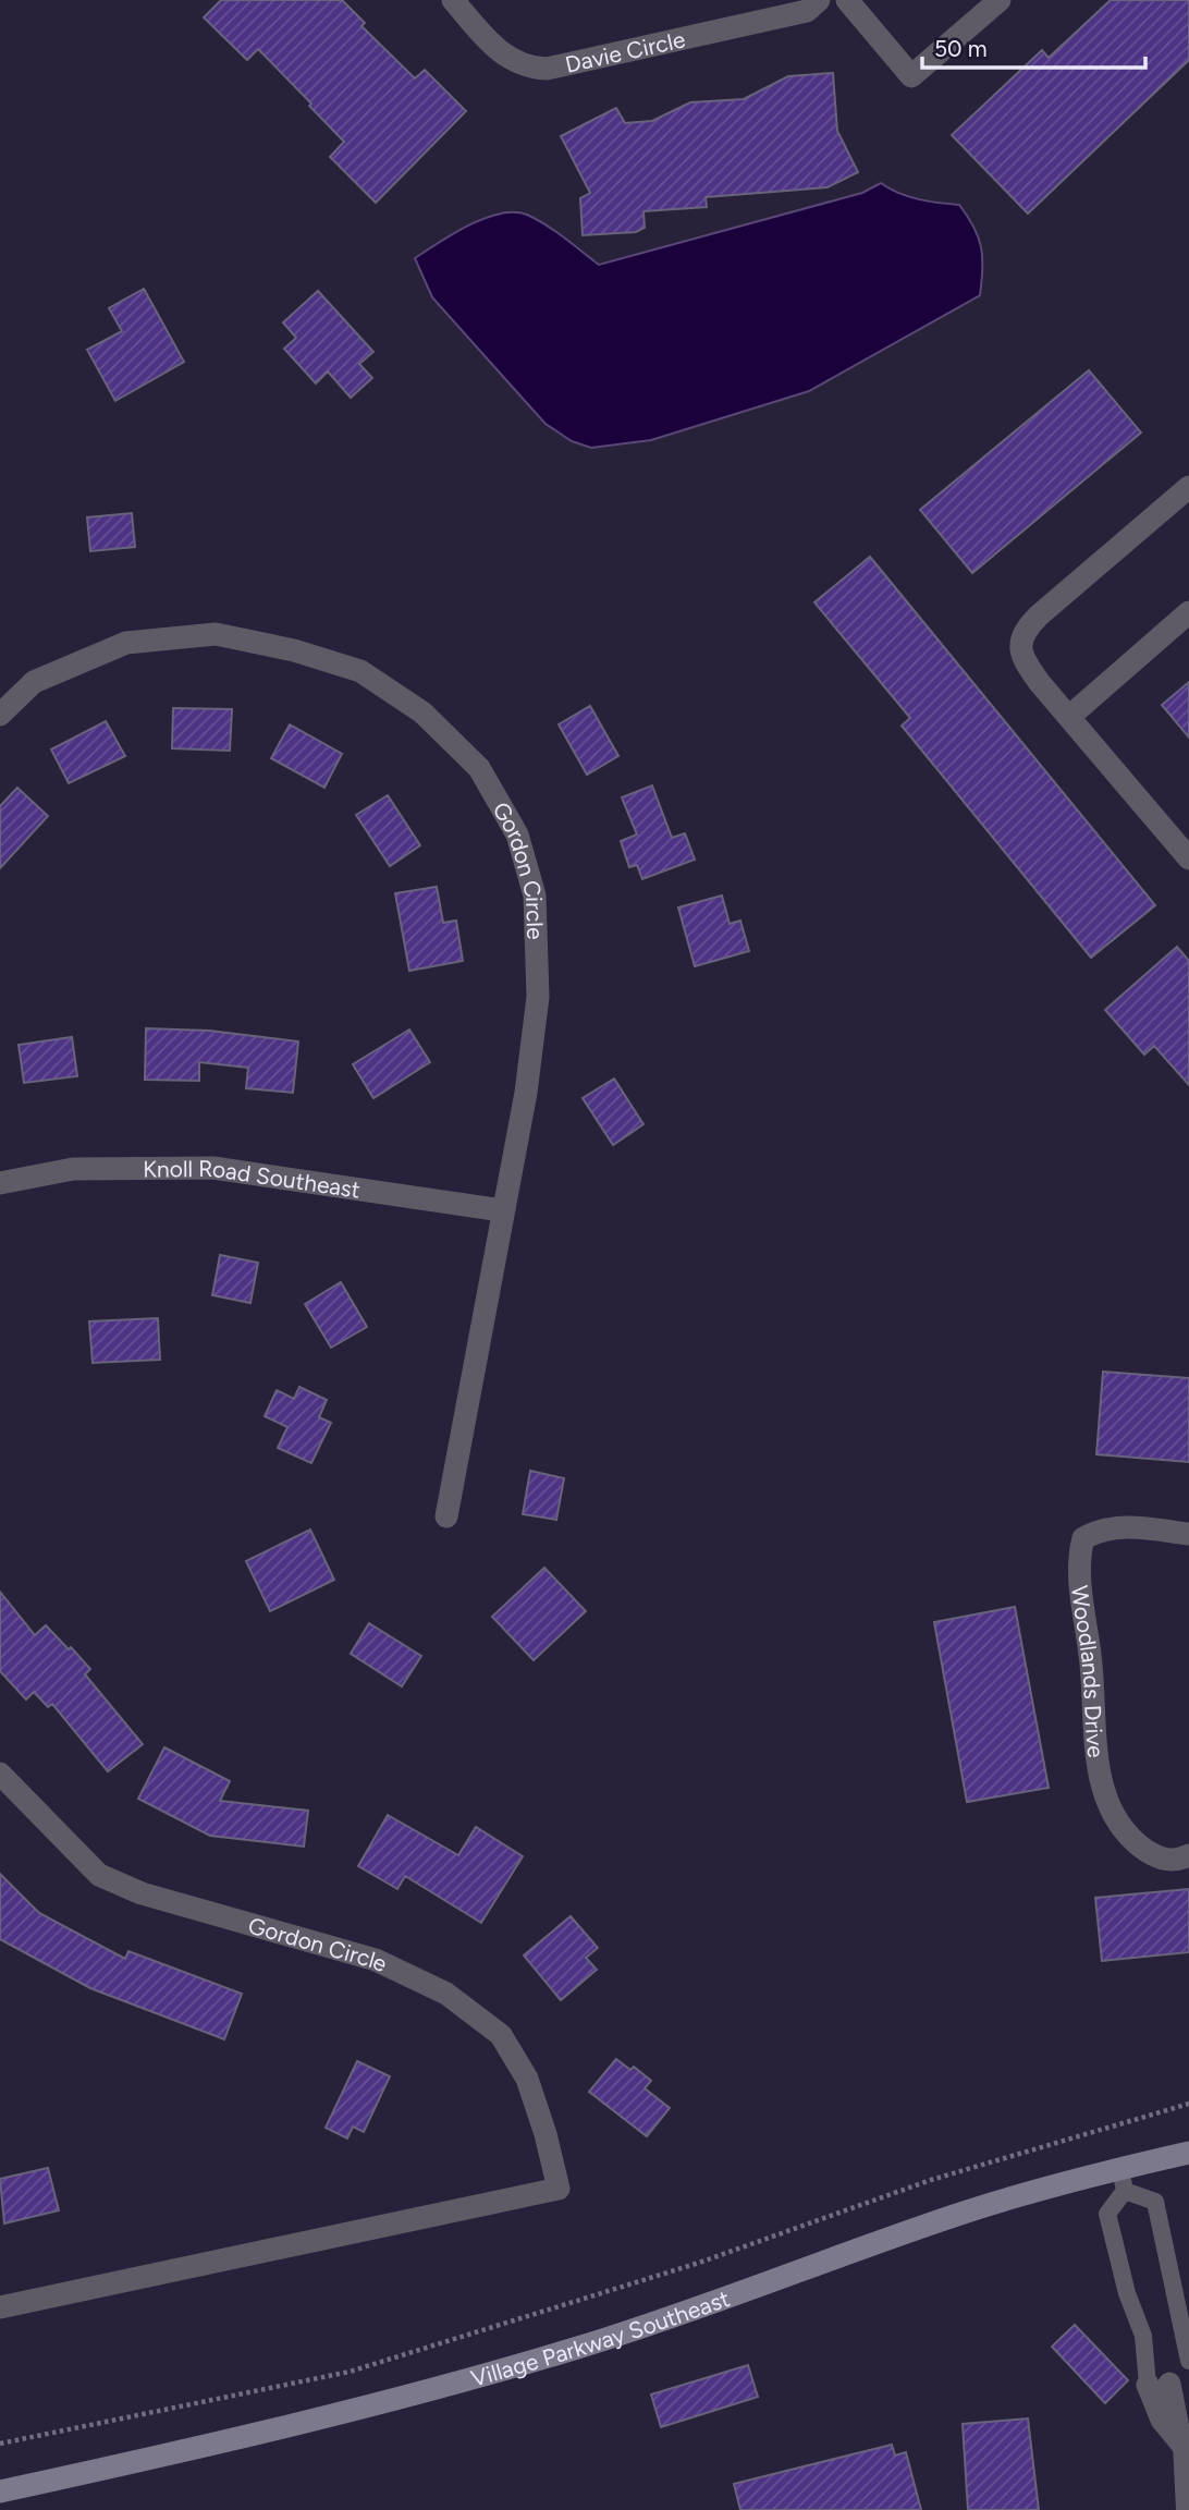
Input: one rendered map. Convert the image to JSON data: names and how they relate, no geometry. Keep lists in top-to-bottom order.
{
  "streets": {
    "street": [
      "Davie Circle",
      "Gordon Circle",
      "Knoll Road Southeast",
      "Woodlands Drive",
      "Village Parkway Southeast"
    ]
  },
  "crossings": [
    ["Gordon Circle", "Knoll Road Southeast"]
  ],
  "scale_bar": "50 m"
}
